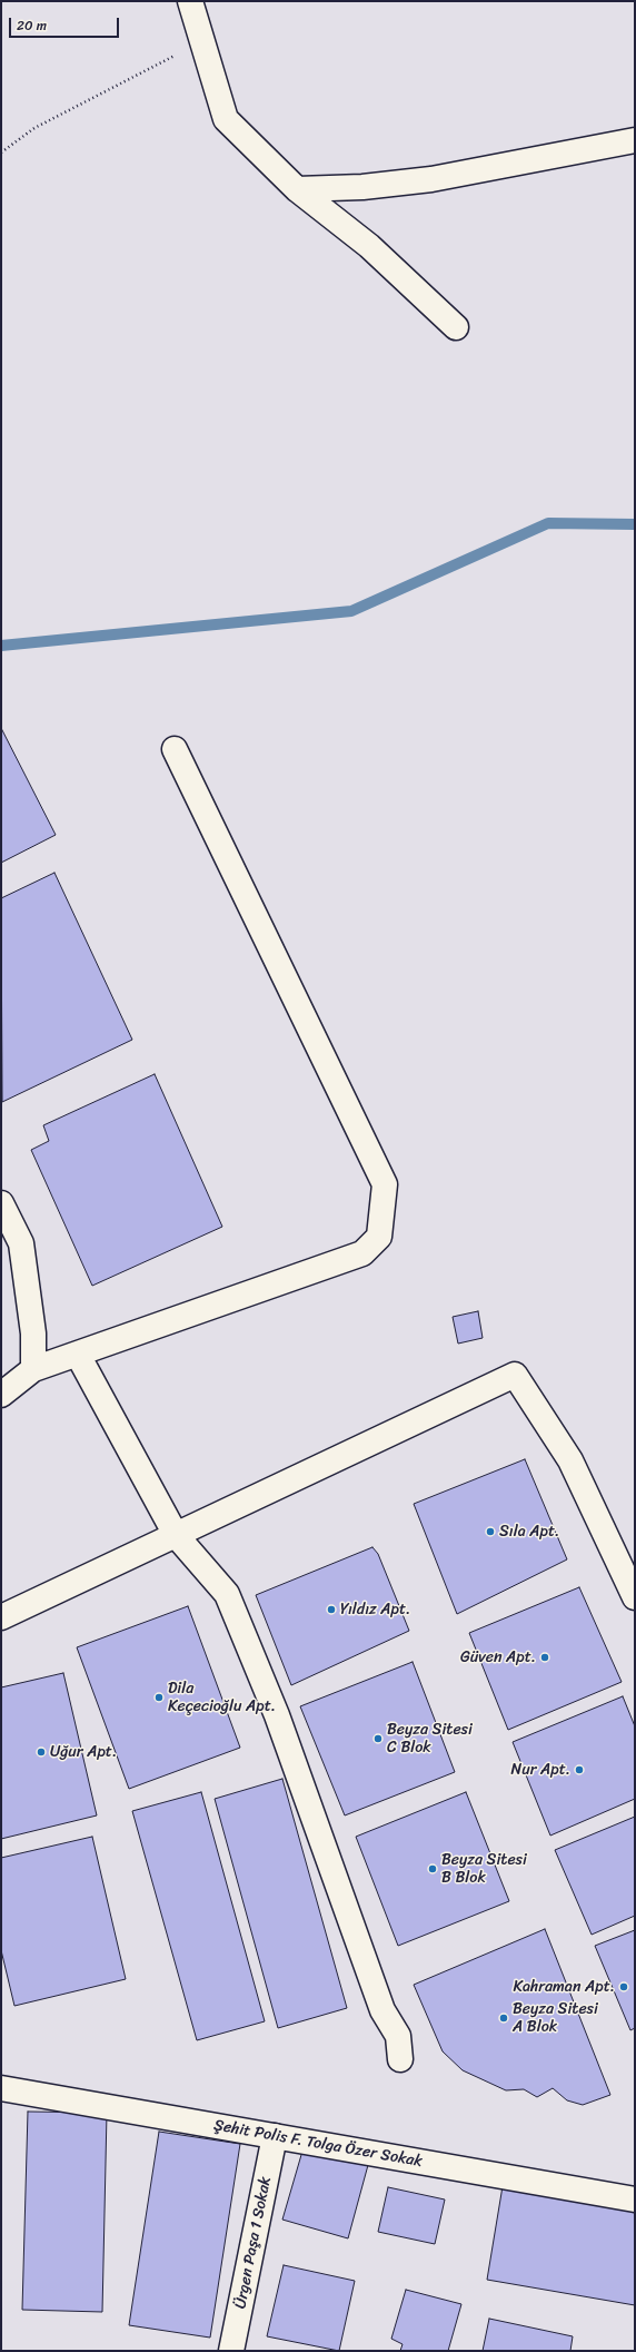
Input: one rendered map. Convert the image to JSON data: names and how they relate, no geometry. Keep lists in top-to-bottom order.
{
  "streets": {
    "street": ["Şehit Polis F. Tolga Özer Sokak", "Ürgen Paşa 1 Sokak"]
  },
  "crossings": [
    ["Şehit Polis F. Tolga Özer Sokak", "Ürgen Paşa 1 Sokak"]
  ],
  "places": [
    "Sıla Apt.",
    "Yıldız Apt.",
    "Güven Apt.",
    "Dila Keçecioğlu Apt.",
    "Beyza Sitesi C Blok",
    "Uğur Apt.",
    "Nur Apt.",
    "Beyza Sitesi B Blok",
    "Kahraman Apt.",
    "Beyza Sitesi A Blok"
  ],
  "scale_bar": "20 m"
}
